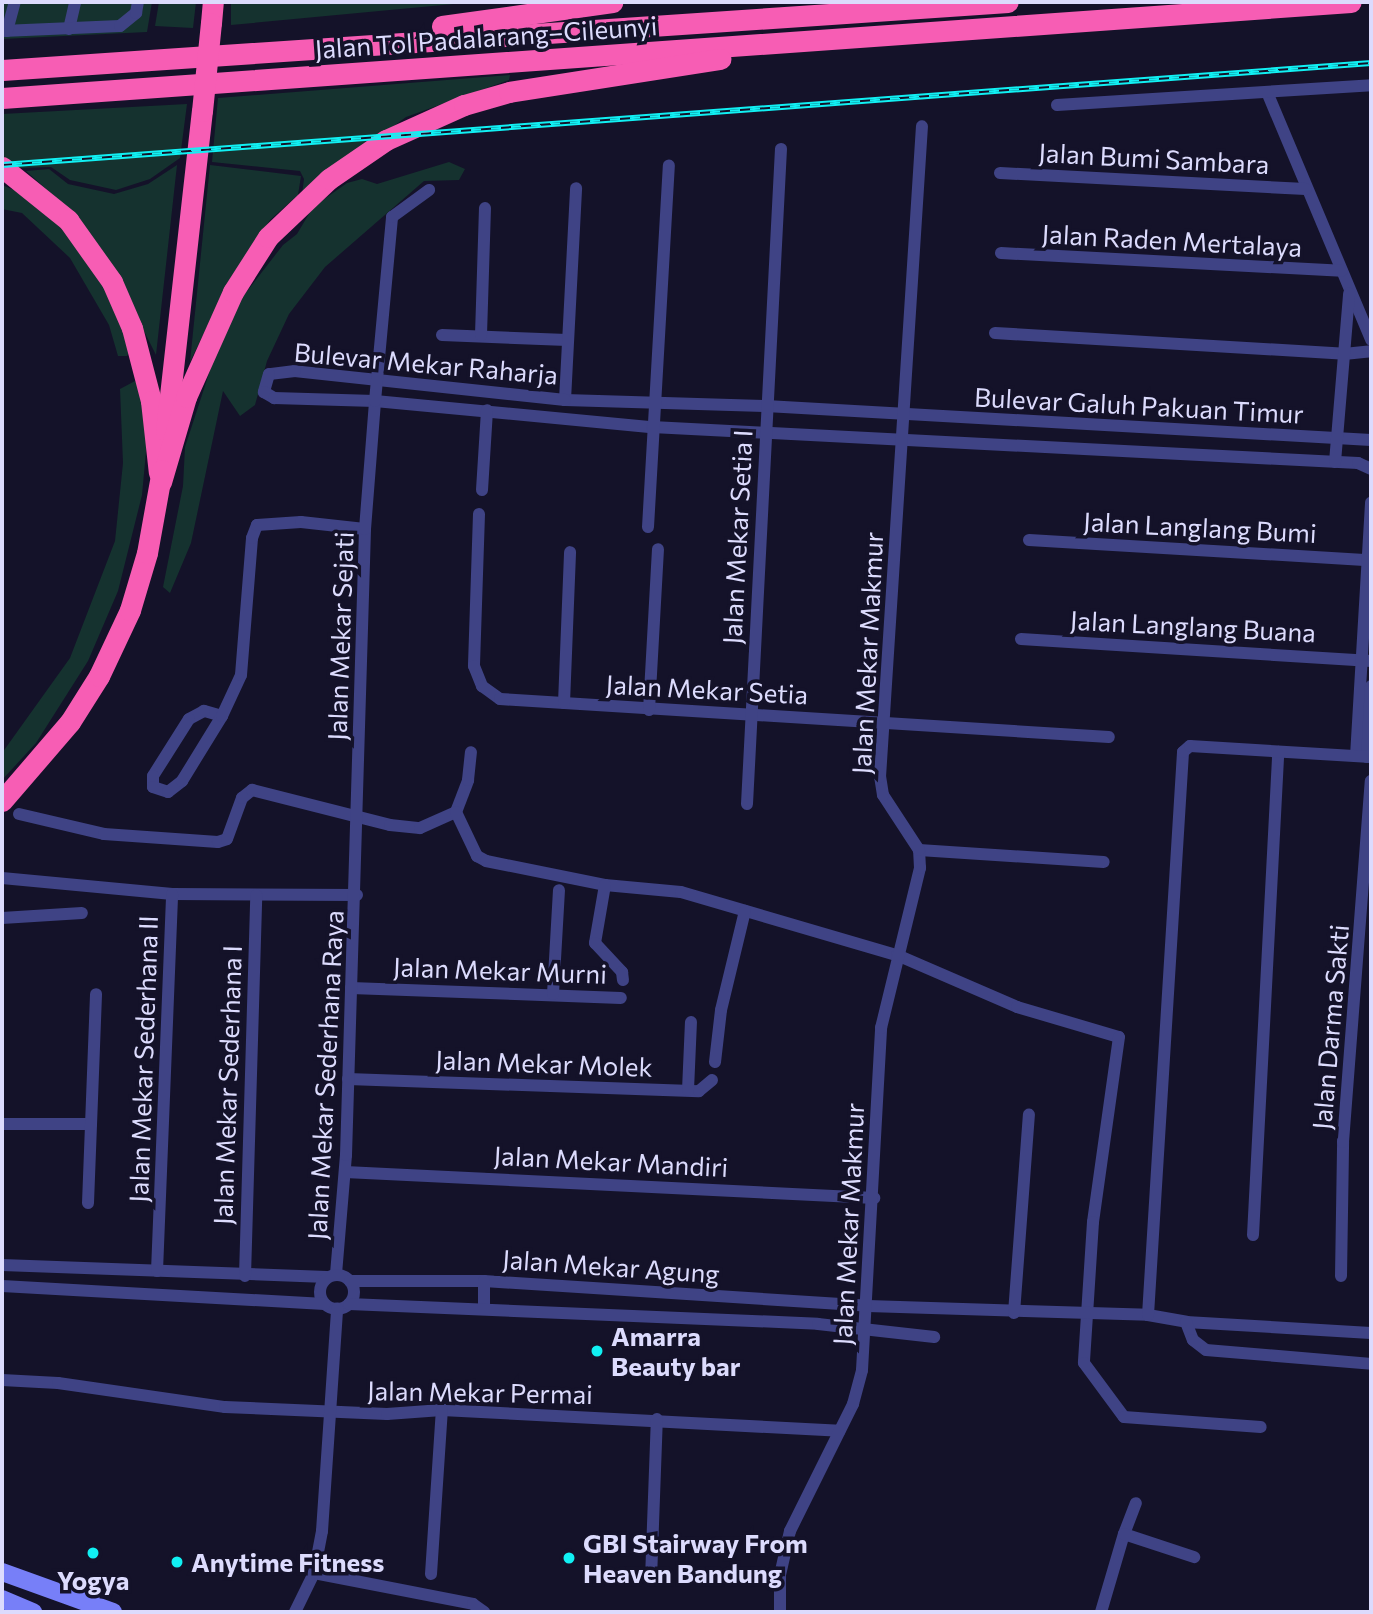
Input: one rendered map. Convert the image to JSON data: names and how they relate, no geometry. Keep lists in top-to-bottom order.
{
  "streets": {
    "highway": ["Jalan Tol Padalarang–Cileunyi"],
    "street": [
      "Jalan Bumi Sambara",
      "Jalan Raden Mertalaya",
      "Bulevar Mekar Raharja",
      "Bulevar Galuh Pakuan Timur",
      "Jalan Langlang Bumi",
      "Jalan Mekar Setia I",
      "Jalan Langlang Buana",
      "Jalan Mekar Sejati",
      "Jalan Mekar Makmur",
      "Jalan Mekar Setia",
      "Jalan Mekar Murni",
      "Jalan Darma Sakti",
      "Jalan Mekar Sederhana II",
      "Jalan Mekar Molek",
      "Jalan Mekar Sederhana Raya",
      "Jalan Mekar Sederhana I",
      "Jalan Mekar Mandiri",
      "Jalan Mekar Agung",
      "Jalan Mekar Permai"
    ]
  },
  "crossings": [
    ["Bulevar Mekar Raharja", "Bulevar Galuh Pakuan Timur"],
    ["Bulevar Mekar Raharja", "Jalan Mekar Setia I"],
    ["Bulevar Mekar Raharja", "Jalan Mekar Sejati"],
    ["Bulevar Mekar Raharja", "Jalan Mekar Makmur"],
    ["Bulevar Galuh Pakuan Timur", "Jalan Mekar Makmur"],
    ["Jalan Mekar Setia I", "Jalan Mekar Setia"],
    ["Jalan Mekar Sejati", "Jalan Mekar Sederhana Raya"],
    ["Jalan Mekar Makmur", "Jalan Mekar Setia"],
    ["Jalan Mekar Makmur", "Jalan Mekar Mandiri"],
    ["Jalan Mekar Makmur", "Jalan Mekar Agung"],
    ["Jalan Mekar Makmur", "Jalan Mekar Permai"],
    ["Jalan Mekar Murni", "Jalan Mekar Sederhana Raya"],
    ["Jalan Mekar Sederhana II", "Jalan Mekar Sederhana Raya"],
    ["Jalan Mekar Molek", "Jalan Mekar Sederhana Raya"],
    ["Jalan Mekar Sederhana Raya", "Jalan Mekar Sederhana I"],
    ["Jalan Mekar Sederhana Raya", "Jalan Mekar Mandiri"],
    ["Jalan Mekar Sederhana Raya", "Jalan Mekar Agung"]
  ],
  "places": [
    "Amarra Beauty bar",
    "Yogya",
    "GBI Stairway From Heaven Bandung",
    "Anytime Fitness"
  ]
}
